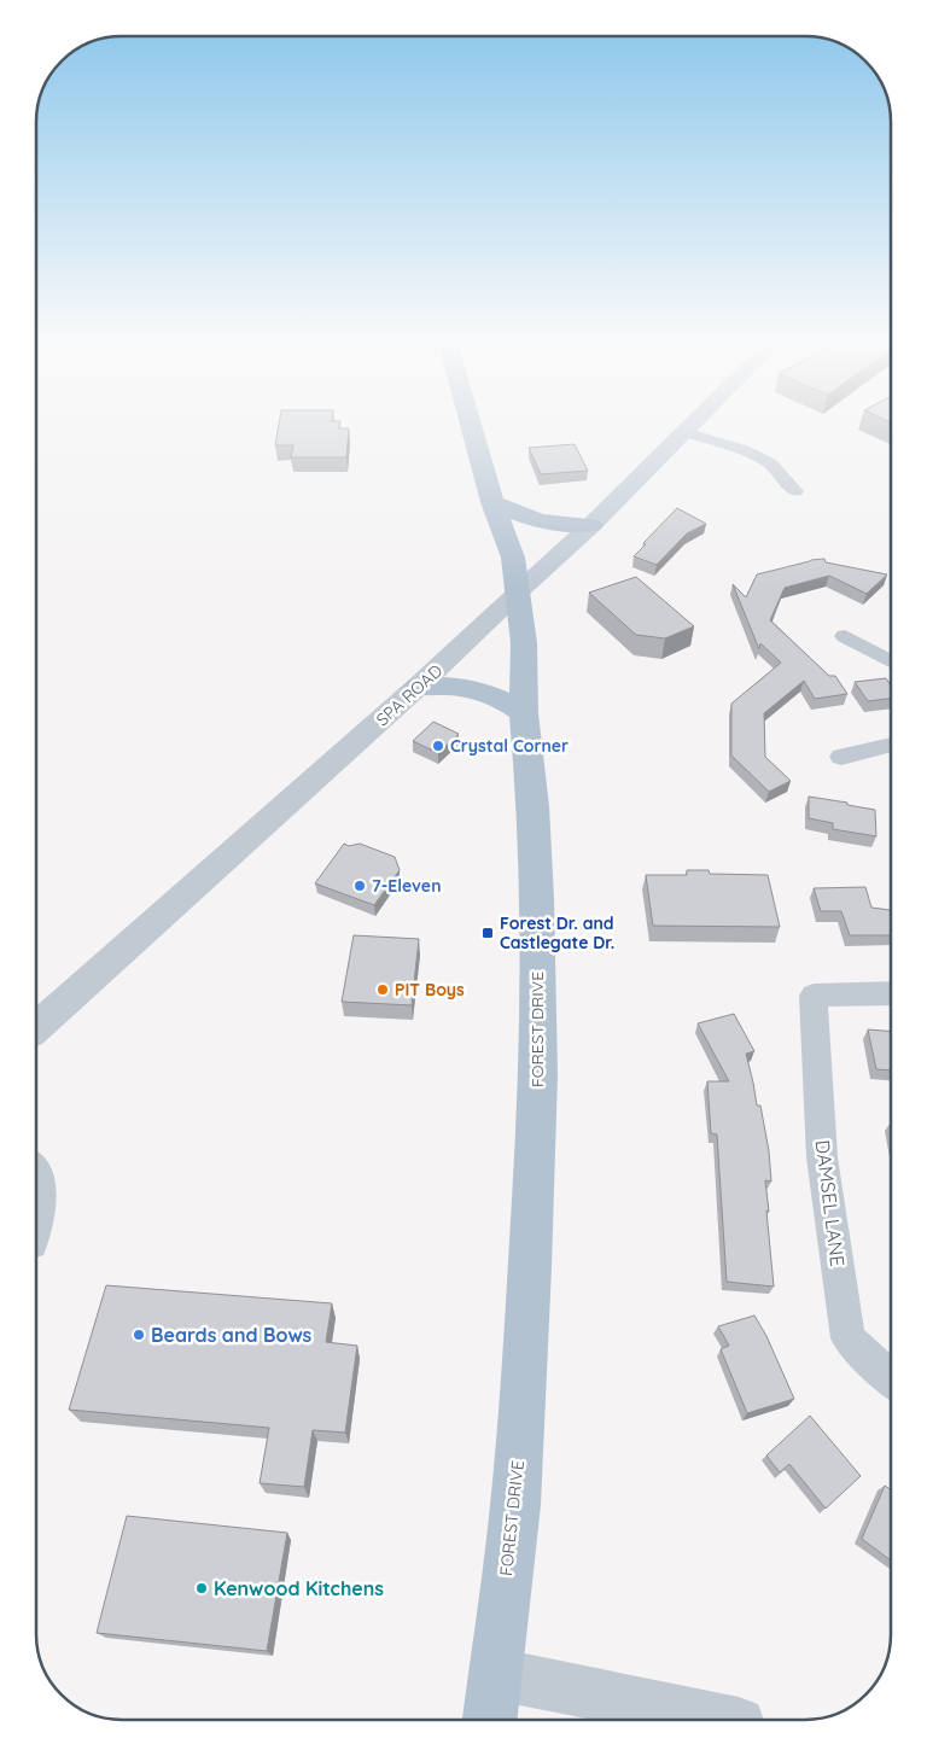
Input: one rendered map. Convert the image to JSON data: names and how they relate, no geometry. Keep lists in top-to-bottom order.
{
  "streets": {
    "main road": ["SPA ROAD", "FOREST DRIVE"],
    "street": ["DAMSEL LANE"]
  },
  "crossings": [
    ["SPA ROAD", "FOREST DRIVE"]
  ],
  "places": {
    "other": [
      "Crystal Corner",
      "7-Eleven",
      "PIT Boys",
      "Beards and Bows",
      "Kenwood Kitchens"
    ],
    "transit": ["Forest Dr. and Castlegate Dr."]
  }
}
